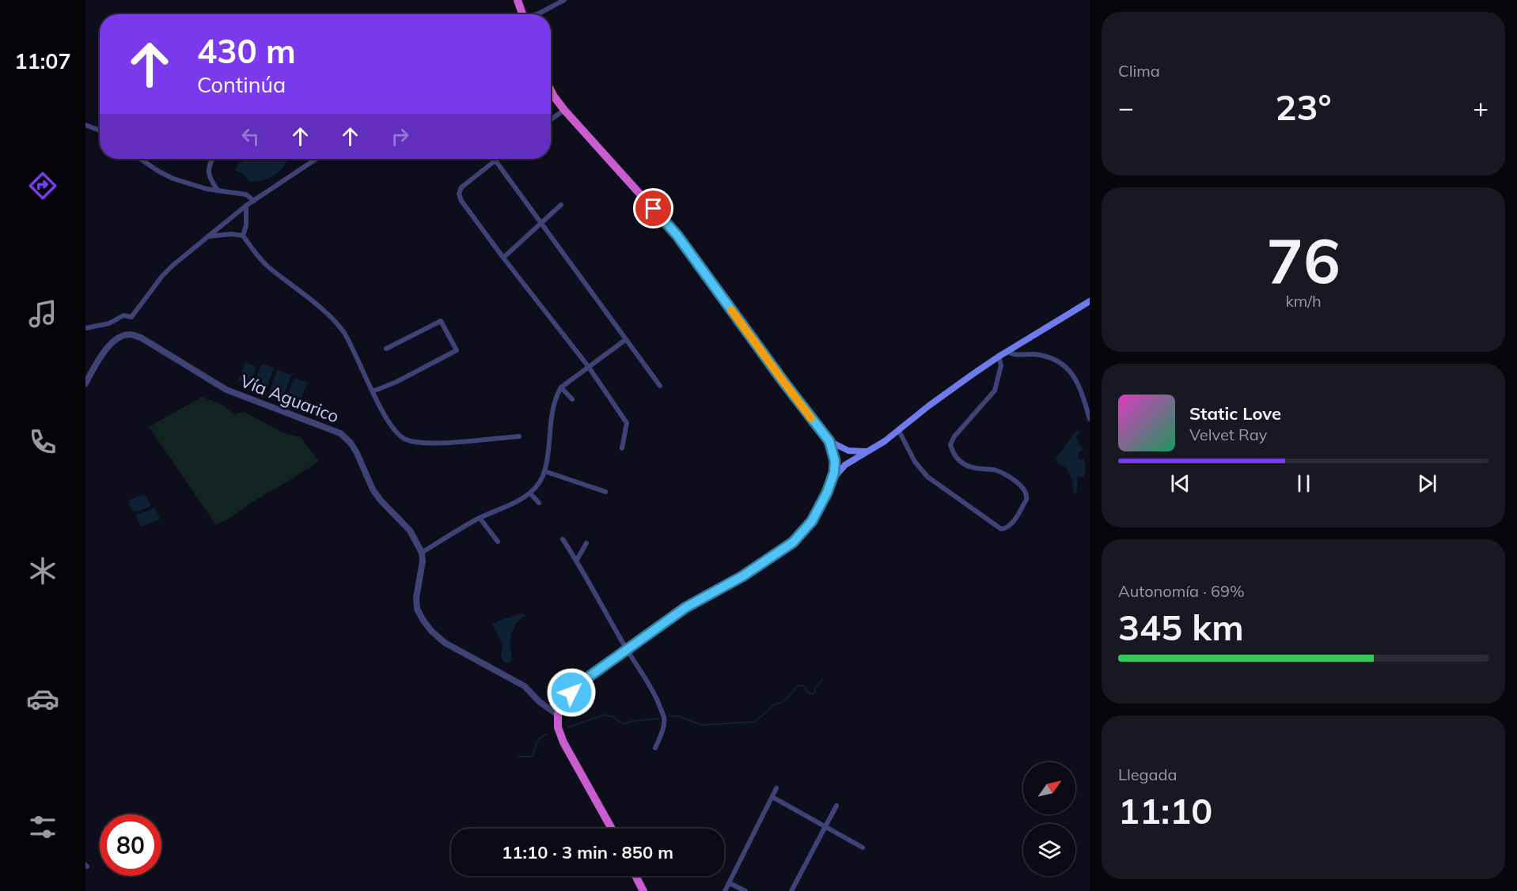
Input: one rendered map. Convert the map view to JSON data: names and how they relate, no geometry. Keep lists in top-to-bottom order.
{
  "streets": {
    "street": ["Vía Aguarico"]
  },
  "north": "top right",
  "page": {
    "tabs": "11:07",
    "tile": [
      "Clima",
      ["76", "km/h"],
      ["Autonomía · 69%", "345 km"],
      ["Llegada", "11:10"]
    ],
    "turn": ["430 m", "Continúa"],
    "heat": ["−", "23°", "+"],
    "song": ["Static Love", "Velvet Ray"],
    "limit": "80",
    "trip": "11:10 · 3 min · 850 m"
  }
}
